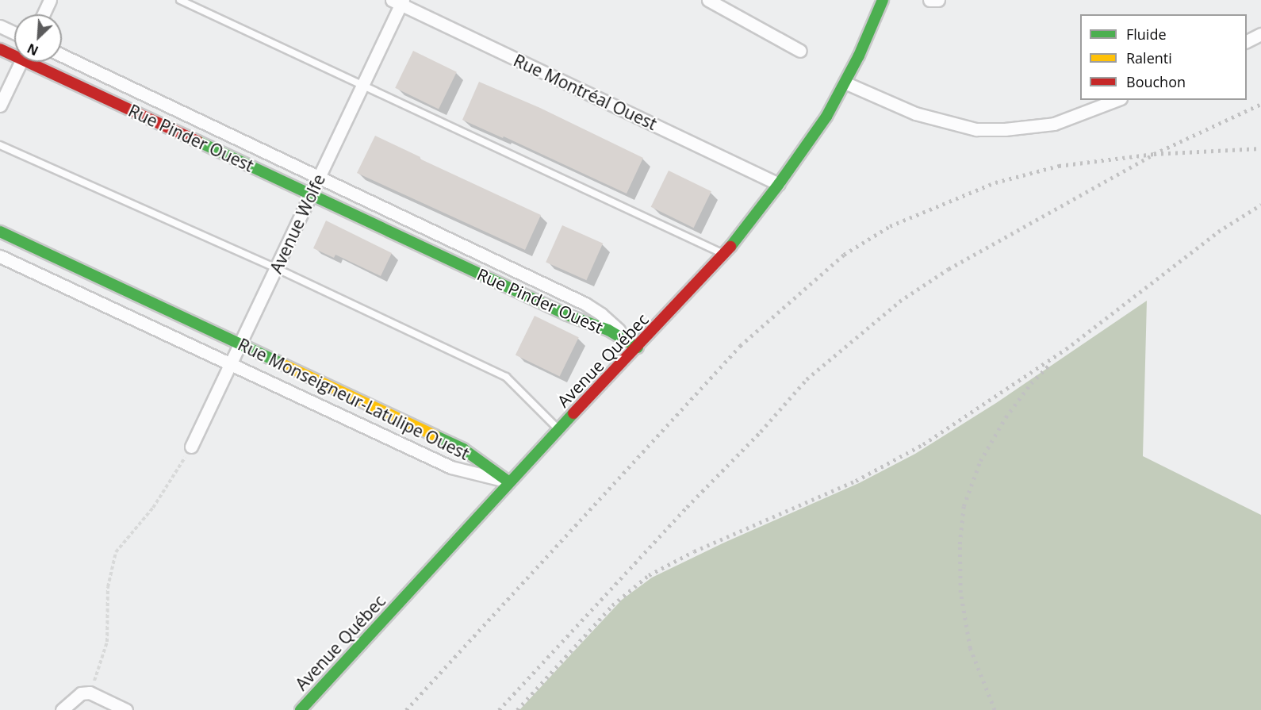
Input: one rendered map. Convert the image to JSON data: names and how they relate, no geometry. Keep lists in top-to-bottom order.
{
  "streets": {
    "street": [
      "Rue Montréal Ouest",
      "Rue Pinder Ouest",
      "Avenue Wolfe",
      "Avenue Québec",
      "Rue Monseigneur-Latulipe Ouest"
    ]
  },
  "crossings": [
    ["Rue Montréal Ouest", "Avenue Wolfe"],
    ["Rue Montréal Ouest", "Avenue Québec"],
    ["Rue Pinder Ouest", "Avenue Wolfe"],
    ["Rue Pinder Ouest", "Avenue Québec"],
    ["Avenue Wolfe", "Rue Monseigneur-Latulipe Ouest"],
    ["Avenue Québec", "Rue Monseigneur-Latulipe Ouest"]
  ],
  "legend": ["Fluide", "Ralenti", "Bouchon"],
  "north": "bottom left"
}
